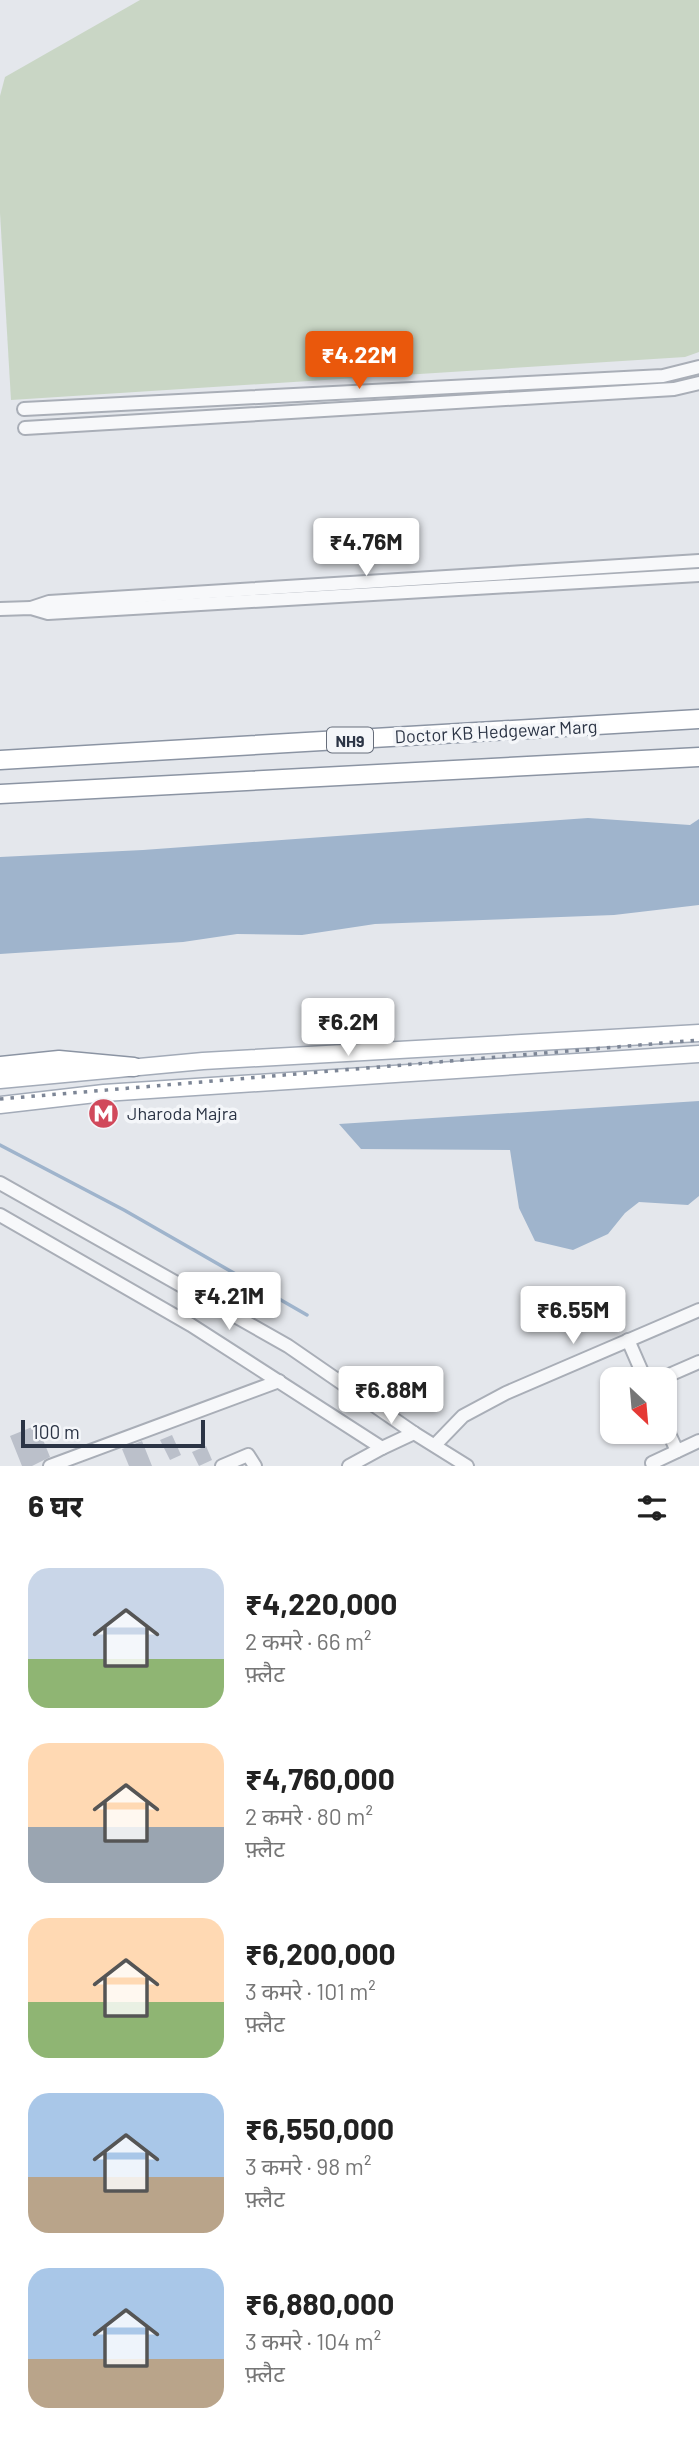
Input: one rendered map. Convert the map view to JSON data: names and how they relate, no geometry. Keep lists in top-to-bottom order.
{
  "streets": {
    "highway": ["Doctor KB Hedgewar Marg", "NH9"]
  },
  "places": {
    "metro station": ["Jharoda Majra"]
  },
  "scale_bar": "100 m",
  "north": "bottom right",
  "page": {
    "price": [
      "₹4.22M",
      "₹4.76M",
      "₹6.2M",
      "₹4.21M",
      "₹6.55M",
      "₹6.88M"
    ],
    "scale": "100 m",
    "heading": "6 घर",
    "list": [
      {
        "name": "₹4,220,000",
        "note": "2 कमरे · 66 m² · फ़्लैट"
      },
      {
        "name": "₹4,760,000",
        "note": "2 कमरे · 80 m² · फ़्लैट"
      },
      {
        "name": "₹6,200,000",
        "note": "3 कमरे · 101 m² · फ़्लैट"
      },
      {
        "name": "₹6,550,000",
        "note": "3 कमरे · 98 m² · फ़्लैट"
      },
      {
        "name": "₹6,880,000",
        "note": "3 कमरे · 104 m² · फ़्लैट"
      }
    ]
  }
}
